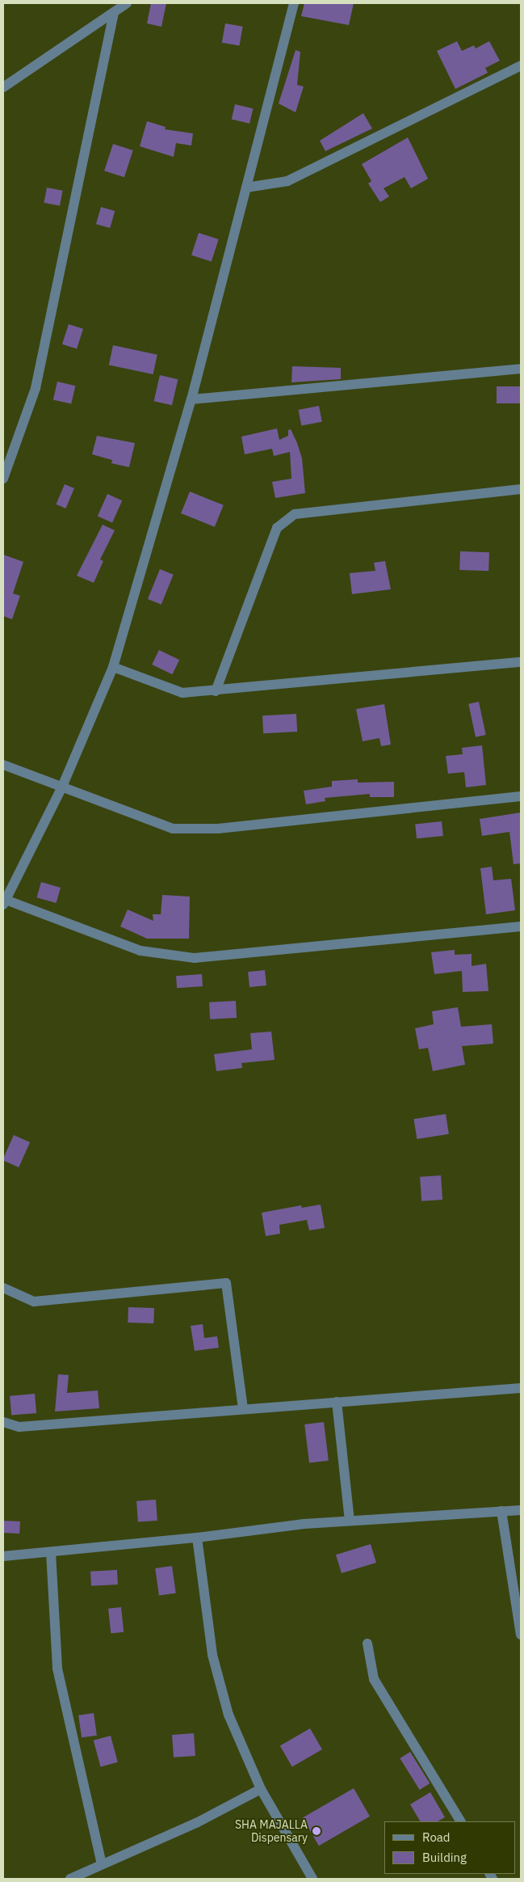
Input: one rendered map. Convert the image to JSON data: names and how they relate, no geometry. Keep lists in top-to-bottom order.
{
  "places": ["SHA MAJALLA Dispensary"],
  "legend": ["Road", "Building"]
}
